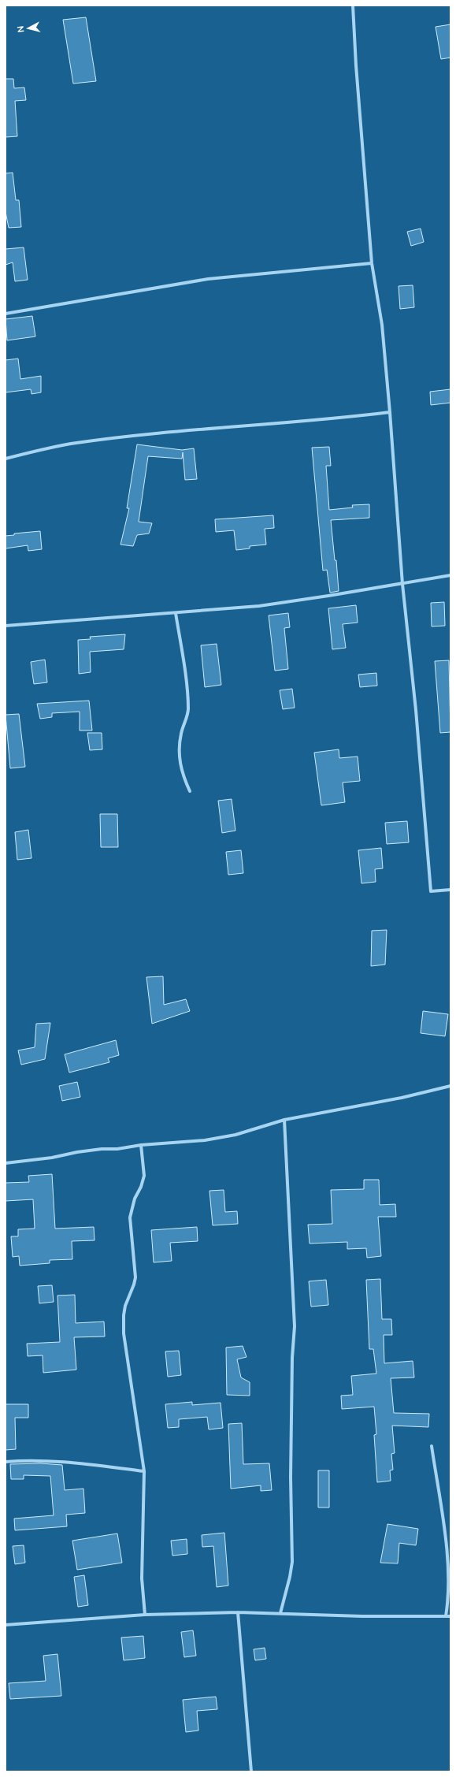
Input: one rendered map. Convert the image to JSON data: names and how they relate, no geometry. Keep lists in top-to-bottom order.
{
  "north": "left"
}
